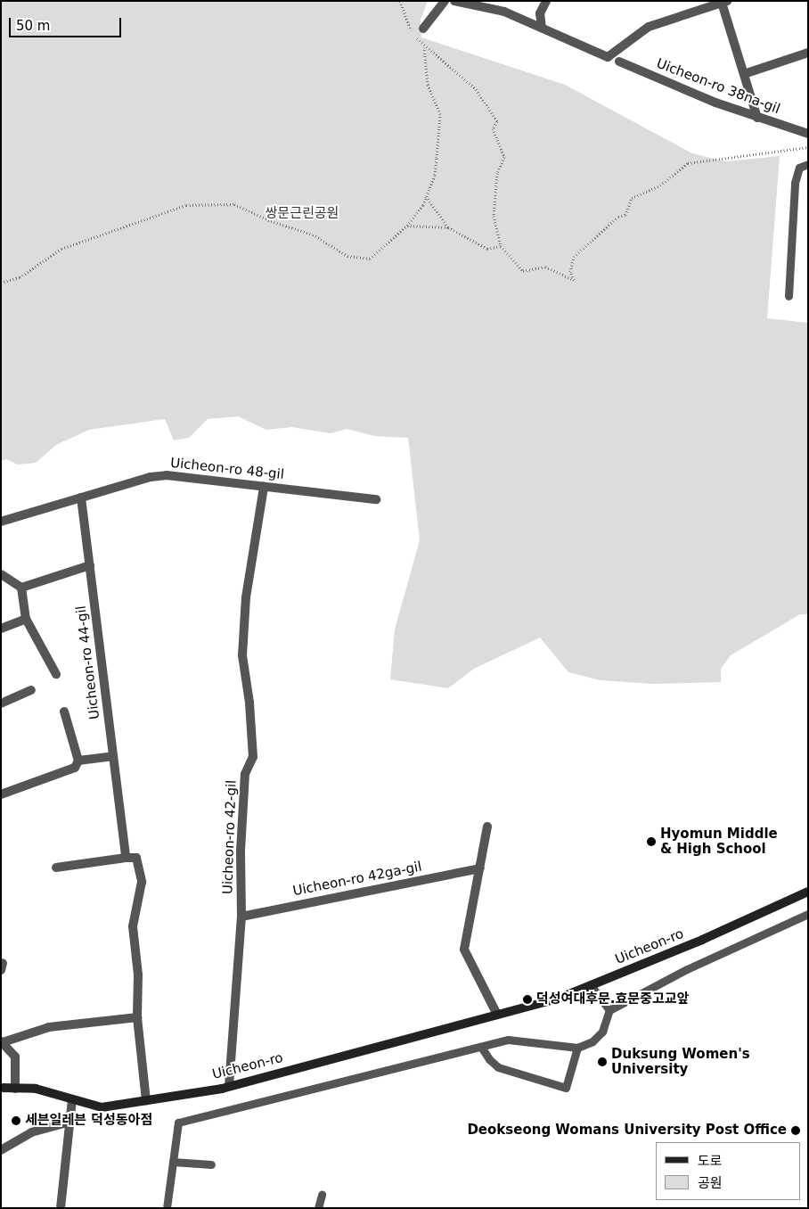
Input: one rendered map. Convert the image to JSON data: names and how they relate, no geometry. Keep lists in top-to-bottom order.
{
  "streets": {
    "street": [
      "Uicheon-ro 38na-gil",
      "Uicheon-ro 48-gil",
      "Uicheon-ro 44-gil",
      "Uicheon-ro 42-gil",
      "Uicheon-ro 42ga-gil",
      "Uicheon-ro"
    ]
  },
  "crossings": [
    ["Uicheon-ro 48-gil", "Uicheon-ro 44-gil"],
    ["Uicheon-ro 48-gil", "Uicheon-ro 42-gil"],
    ["Uicheon-ro 42-gil", "Uicheon-ro 42ga-gil"],
    ["Uicheon-ro 42-gil", "Uicheon-ro"]
  ],
  "parks": ["쌍문근린공원"],
  "places": [
    "Hyomun Middle & High School",
    "덕성여대후문.효문중고교앞",
    "Duksung Women's University",
    "세븐일레븐 덕성동아점",
    "Deokseong Womans University Post Office"
  ],
  "legend": ["도로", "공원"],
  "scale_bar": "50 m"
}
